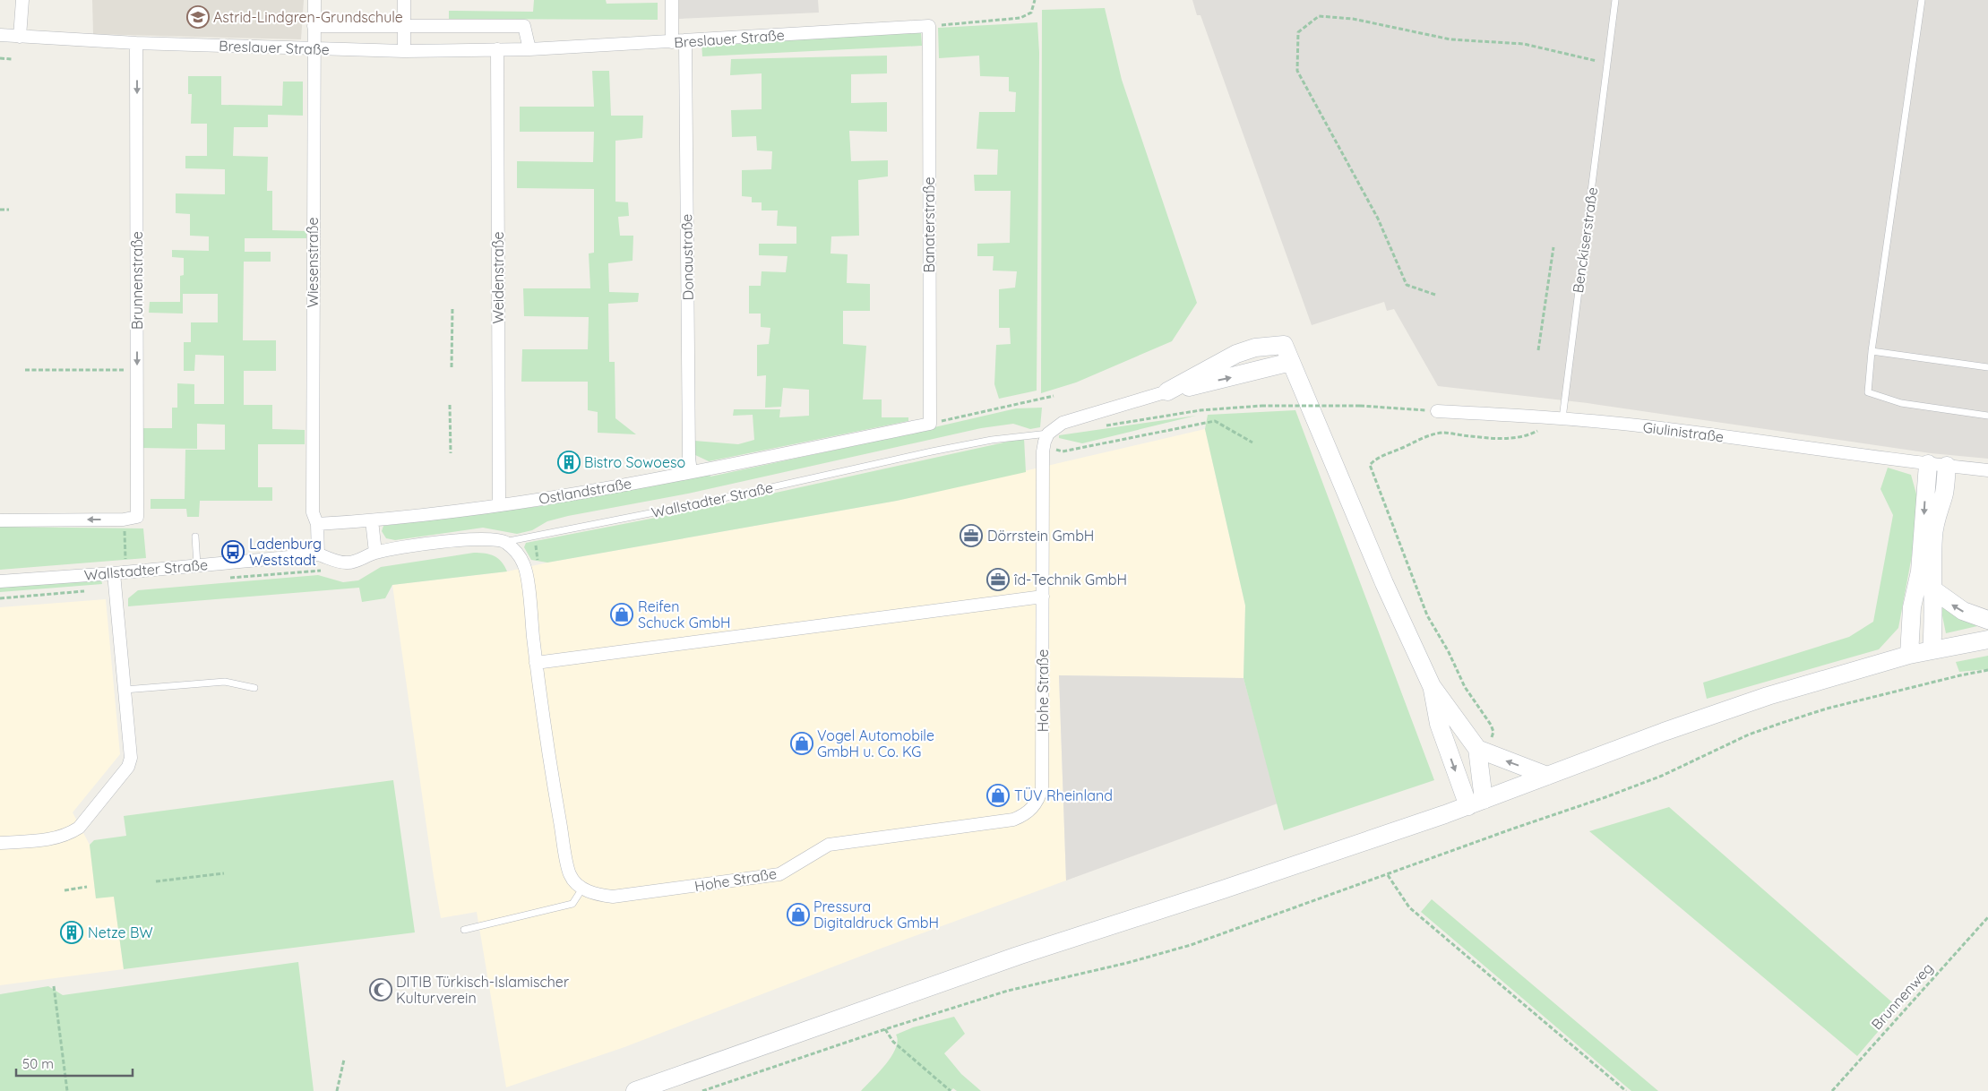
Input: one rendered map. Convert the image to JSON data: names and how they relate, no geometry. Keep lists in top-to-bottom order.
{
  "streets": {
    "street": [
      "Breslauer Straße",
      "Banaterstraße",
      "Donaustraße",
      "Wiesenstraße",
      "Weidenstraße",
      "Brunnenstraße",
      "Giulinistraße",
      "Ostlandstraße",
      "Wallstadter Straße",
      "Hohe Straße"
    ],
    "lane": ["Benckiserstraße"],
    "path": ["Brunnenweg"]
  },
  "crossings": [
    ["Breslauer Straße", "Banaterstraße"],
    ["Breslauer Straße", "Donaustraße"],
    ["Breslauer Straße", "Wiesenstraße"],
    ["Breslauer Straße", "Weidenstraße"],
    ["Breslauer Straße", "Brunnenstraße"],
    ["Banaterstraße", "Ostlandstraße"],
    ["Benckiserstraße", "Giulinistraße"],
    ["Donaustraße", "Ostlandstraße"],
    ["Wiesenstraße", "Ostlandstraße"],
    ["Wiesenstraße", "Wallstadter Straße"],
    ["Weidenstraße", "Ostlandstraße"],
    ["Wallstadter Straße", "Hohe Straße"]
  ],
  "one_way": ["Brunnenstraße"],
  "places": {
    "school or university": ["Astrid-Lindgren-Grundschule"],
    "building": ["Bistro Sowoeso", "Netze BW"],
    "office": ["Dörrstein GmbH", "îd-Technik GmbH"],
    "bus stop": ["Ladenburg Weststadt"],
    "shop": [
      "Reifen Schuck GmbH",
      "Vogel Automobile GmbH u. Co. KG",
      "TÜV Rheinland",
      "Pressura Digitaldruck GmbH"
    ],
    "mosque": ["DITIB Türkisch-Islamischer Kulturverein"]
  },
  "scale_bar": "50 m"
}
